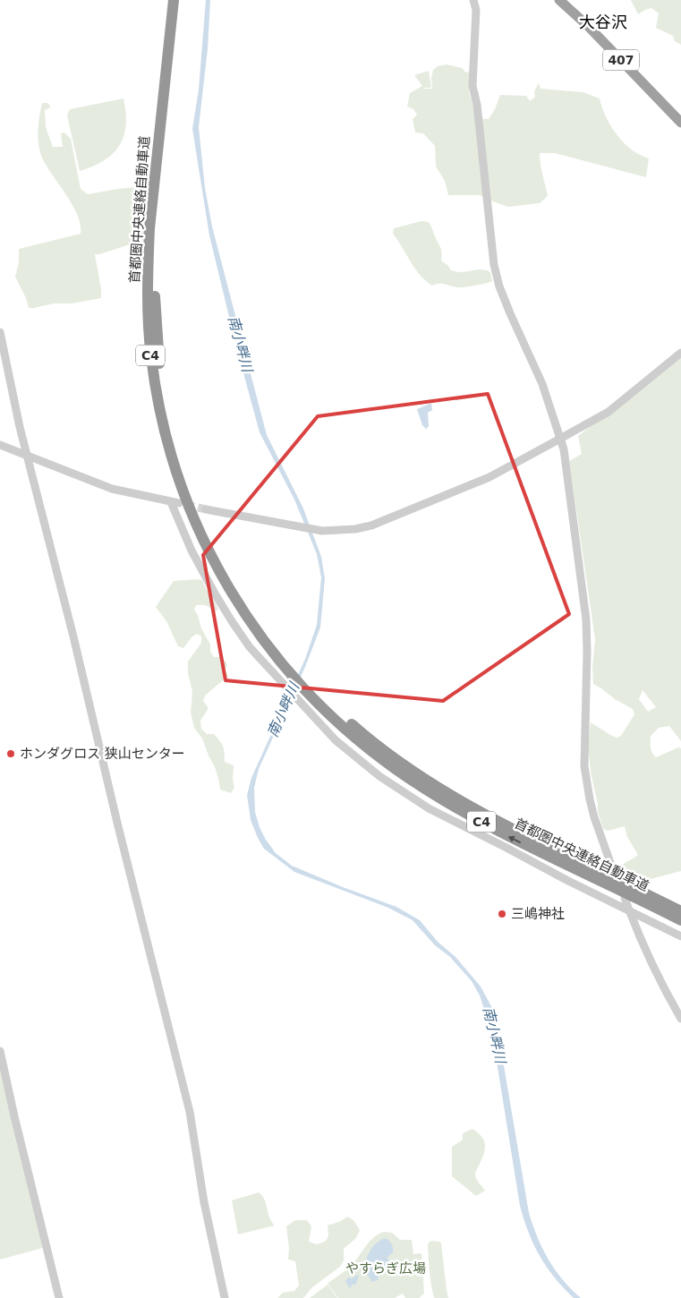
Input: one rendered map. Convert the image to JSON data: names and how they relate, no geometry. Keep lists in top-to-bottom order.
{
  "streets": {
    "highway": ["407", "首都圏中央連絡自動車道", "C4"]
  },
  "districts": ["大谷沢"],
  "water": ["南小畔川"],
  "parks": ["やすらぎ広場"],
  "places": ["ホンダグロス 狭山センター", "三嶋神社"]
}
